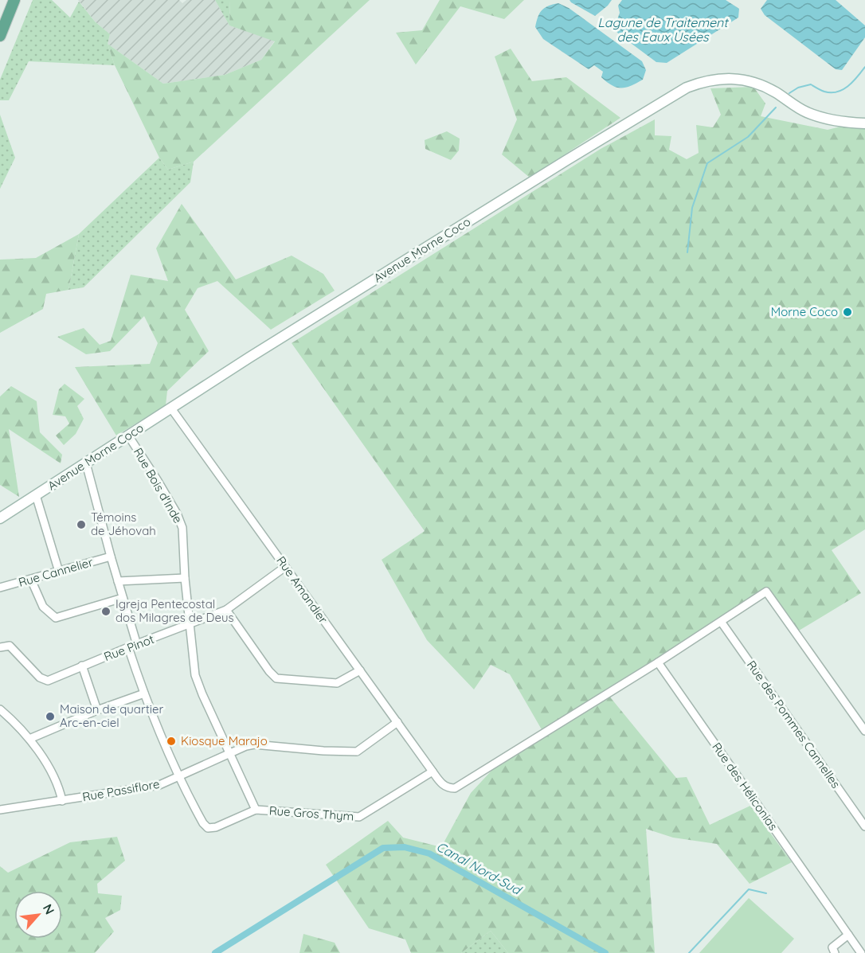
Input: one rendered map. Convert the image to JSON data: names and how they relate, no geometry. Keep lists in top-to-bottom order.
{
  "streets": {
    "street": [
      "Avenue Morne Coco",
      "Rue Bois d'Inde",
      "Rue Cannelier",
      "Rue Amandier",
      "Rue Pinot",
      "Rue des Pommes Cannelles",
      "Rue des Héliconias",
      "Rue Passiflore",
      "Rue Gros Thym"
    ]
  },
  "crossings": [
    ["Avenue Morne Coco", "Rue Bois d'Inde"],
    ["Avenue Morne Coco", "Rue Amandier"],
    ["Rue Bois d'Inde", "Rue Pinot"],
    ["Rue Bois d'Inde", "Rue Passiflore"],
    ["Rue Bois d'Inde", "Rue Gros Thym"],
    ["Rue Amandier", "Rue Pinot"],
    ["Rue Amandier", "Rue des Pommes Cannelles"],
    ["Rue Amandier", "Rue des Héliconias"],
    ["Rue Amandier", "Rue Passiflore"],
    ["Rue Amandier", "Rue Gros Thym"],
    ["Rue Pinot", "Rue Gros Thym"],
    ["Rue Passiflore", "Rue Gros Thym"]
  ],
  "water": ["Lagune de Traitement des Eaux Usées", "Canal Nord-Sud"],
  "places": [
    "Morne Coco",
    "Témoins de Jéhovah",
    "Igreja Pentecostal dos Milagres de Deus",
    "Maison de quartier Arc-en-ciel",
    "Kiosque Marajo"
  ],
  "north": "top right"
}
